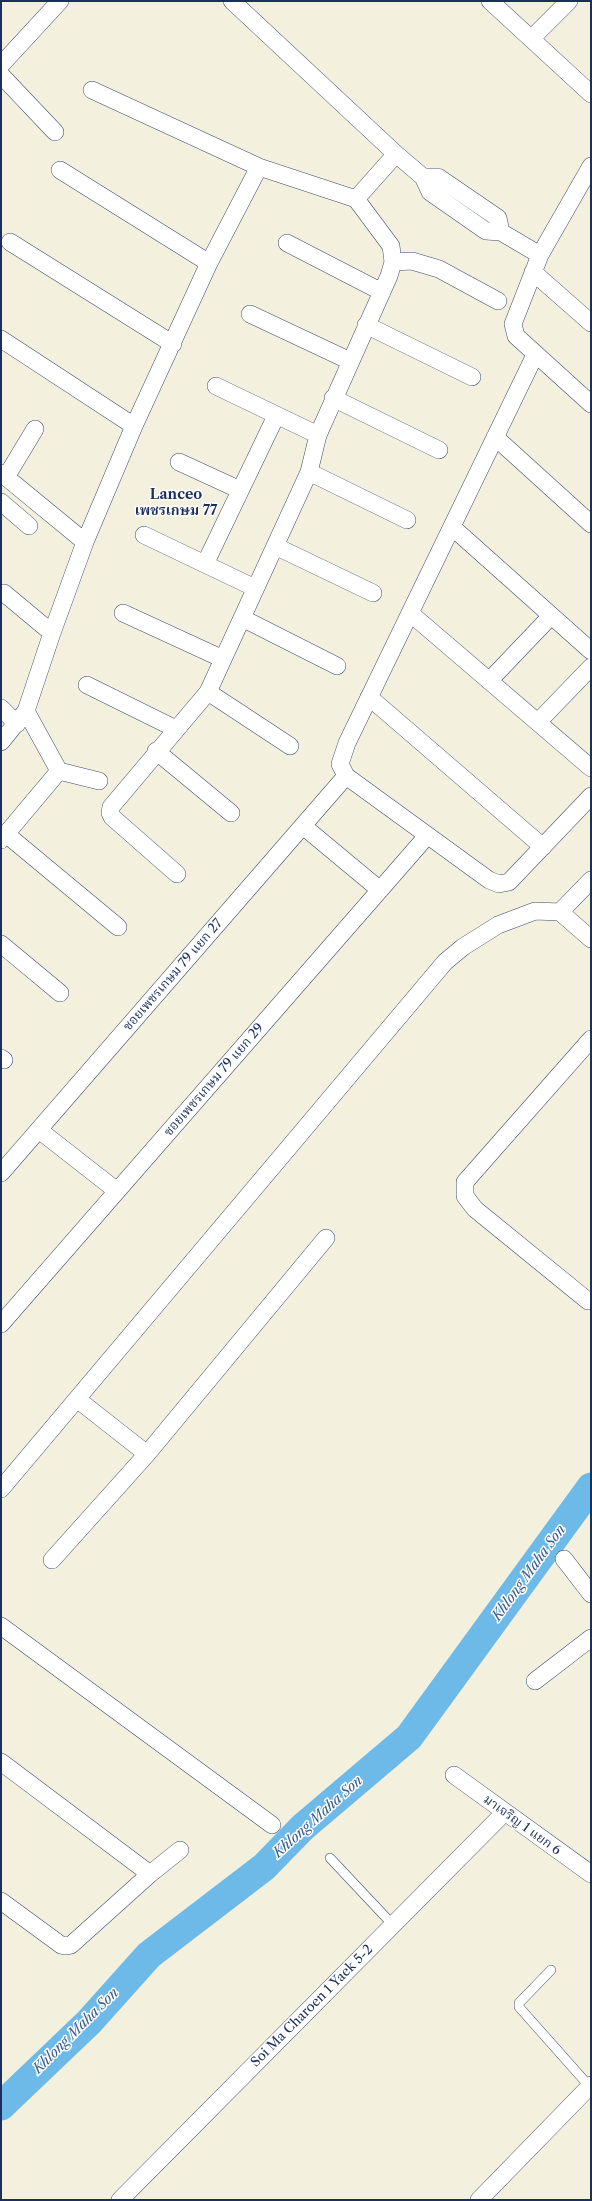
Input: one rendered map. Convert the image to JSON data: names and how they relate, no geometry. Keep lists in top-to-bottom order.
{
  "streets": {
    "street": [
      "ซอยเพชรเกษม 79 แยก 27",
      "ซอยเพชรเกษม 79 แยก 29",
      "มาเจริญ 1 แยก 6",
      "Soi Ma Charoen 1 Yaek 5-2"
    ]
  },
  "crossings": [
    ["มาเจริญ 1 แยก 6", "Soi Ma Charoen 1 Yaek 5-2"]
  ],
  "districts": ["Lanceo เพชรเกษม 77"],
  "water": ["Khlong Maha Son"]
}
